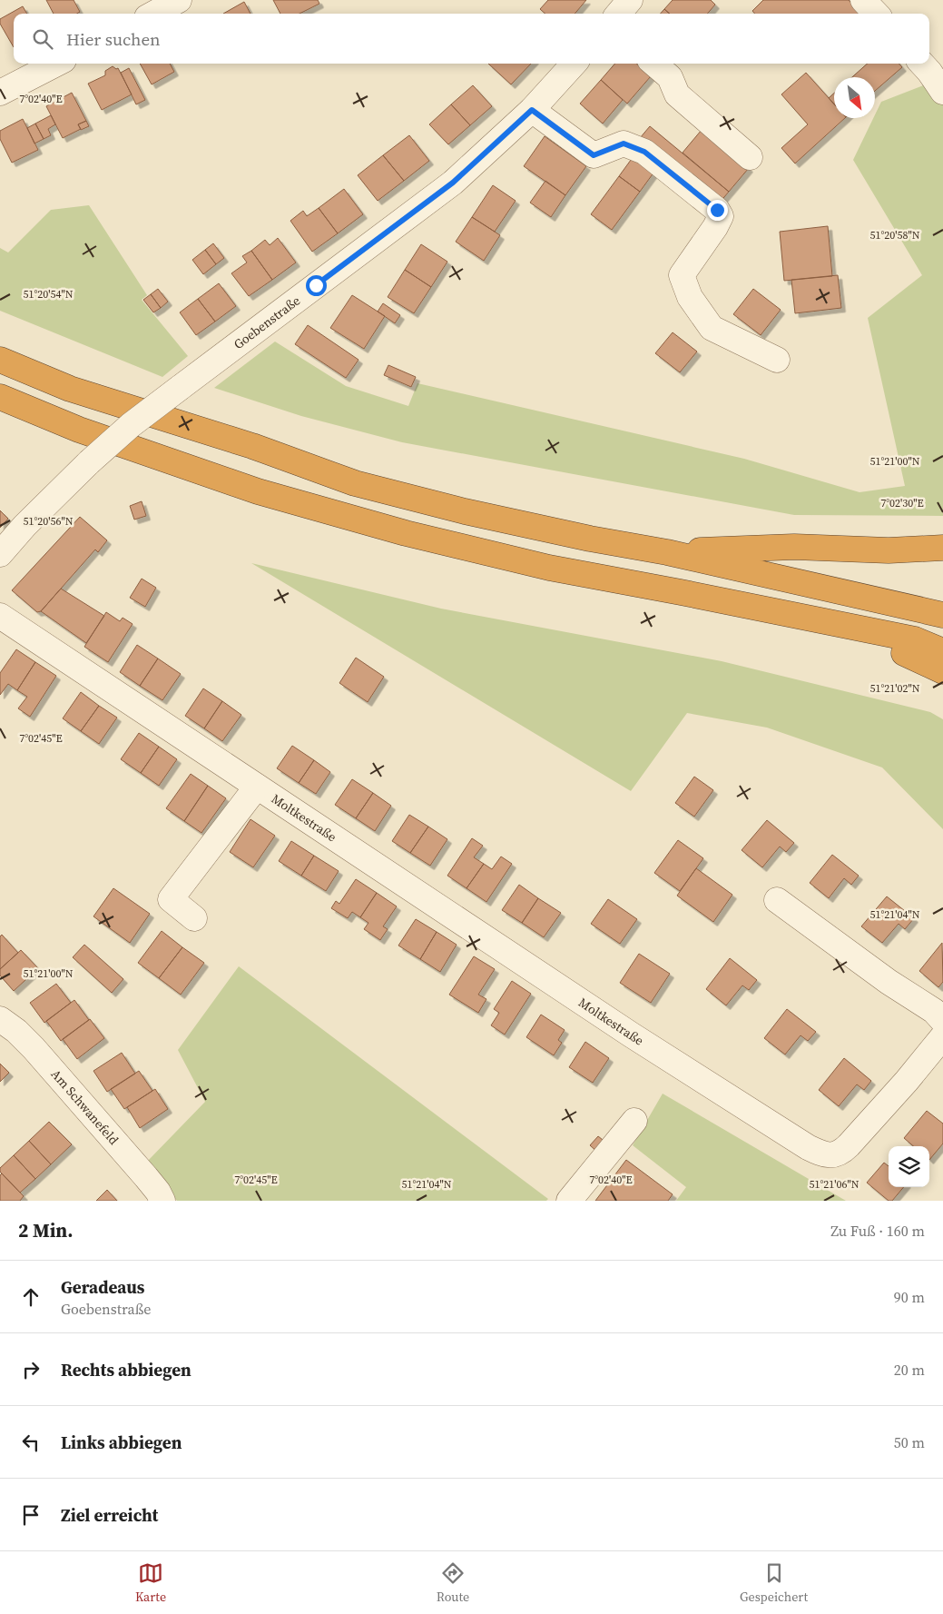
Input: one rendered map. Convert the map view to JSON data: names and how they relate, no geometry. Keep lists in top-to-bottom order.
{
  "streets": {
    "street": ["Goebenstraße", "Moltkestraße", "Am Schwanefeld"]
  },
  "north": "bottom right",
  "page": {
    "search": "Hier suchen",
    "heading": ["2 Min.", "Zu Fuß · 160 m"],
    "list": [
      ["Geradeaus", "Goebenstraße", "90 m"],
      ["Rechts abbiegen", "20 m"],
      ["Links abbiegen", "50 m"],
      "Ziel erreicht"
    ],
    "nav": ["Karte", "Route", "Gespeichert"]
  },
  "coordinates": [
    "7°02'40\"E",
    "51°20'58\"N",
    "51°20'54\"N",
    "51°21'00\"N",
    "7°02'30\"E",
    "51°20'56\"N",
    "51°21'02\"N",
    "7°02'45\"E",
    "51°21'04\"N",
    "51°21'06\"N"
  ]
}
